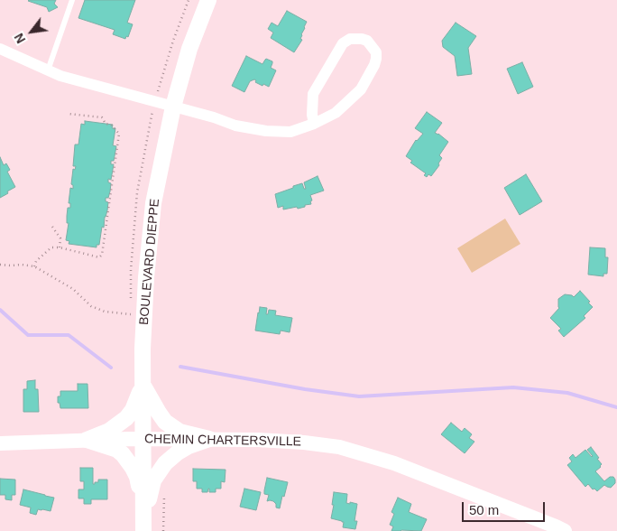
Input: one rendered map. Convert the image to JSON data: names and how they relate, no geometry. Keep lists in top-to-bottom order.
{
  "streets": {
    "main road": ["BOULEVARD DIEPPE"],
    "street": ["CHEMIN CHARTERSVILLE"]
  },
  "crossings": [
    ["BOULEVARD DIEPPE", "CHEMIN CHARTERSVILLE"]
  ],
  "scale_bar": "50 m",
  "north": "bottom left"
}
